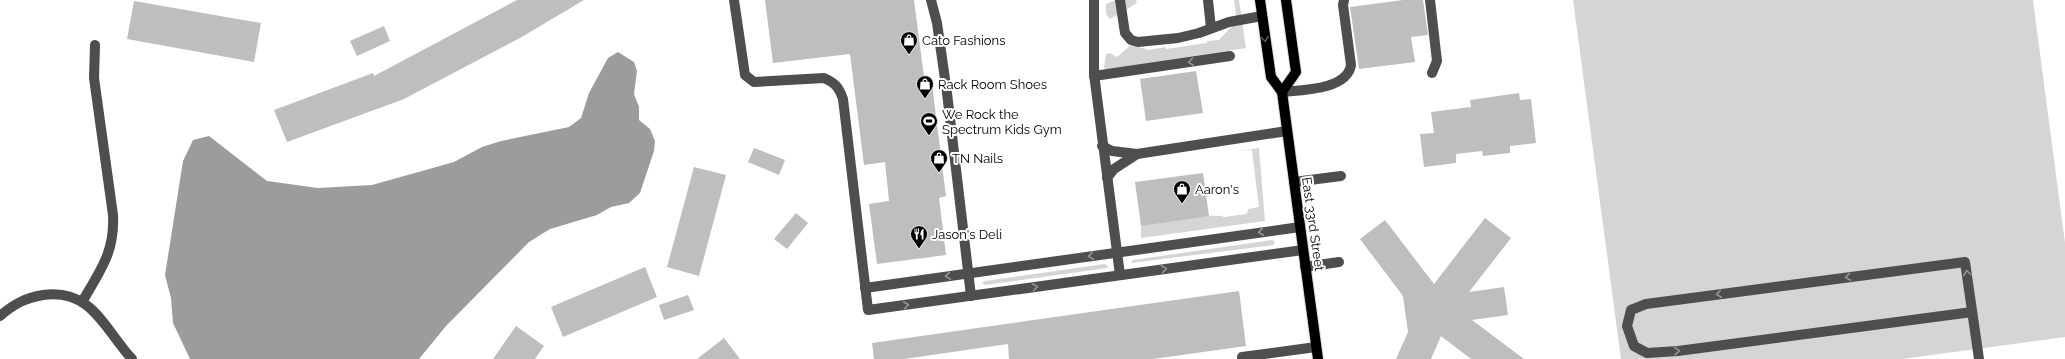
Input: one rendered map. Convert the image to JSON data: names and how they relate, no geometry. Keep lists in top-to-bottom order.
{
  "streets": {
    "main road": ["East 33rd Street"]
  },
  "places": {
    "shop": [
      "Cato Fashions",
      "Rack Room Shoes",
      "TN Nails",
      "Aaron's"
    ],
    "sports": ["We Rock the Spectrum Kids Gym"],
    "restaurant": ["Jason's Deli"]
  }
}
